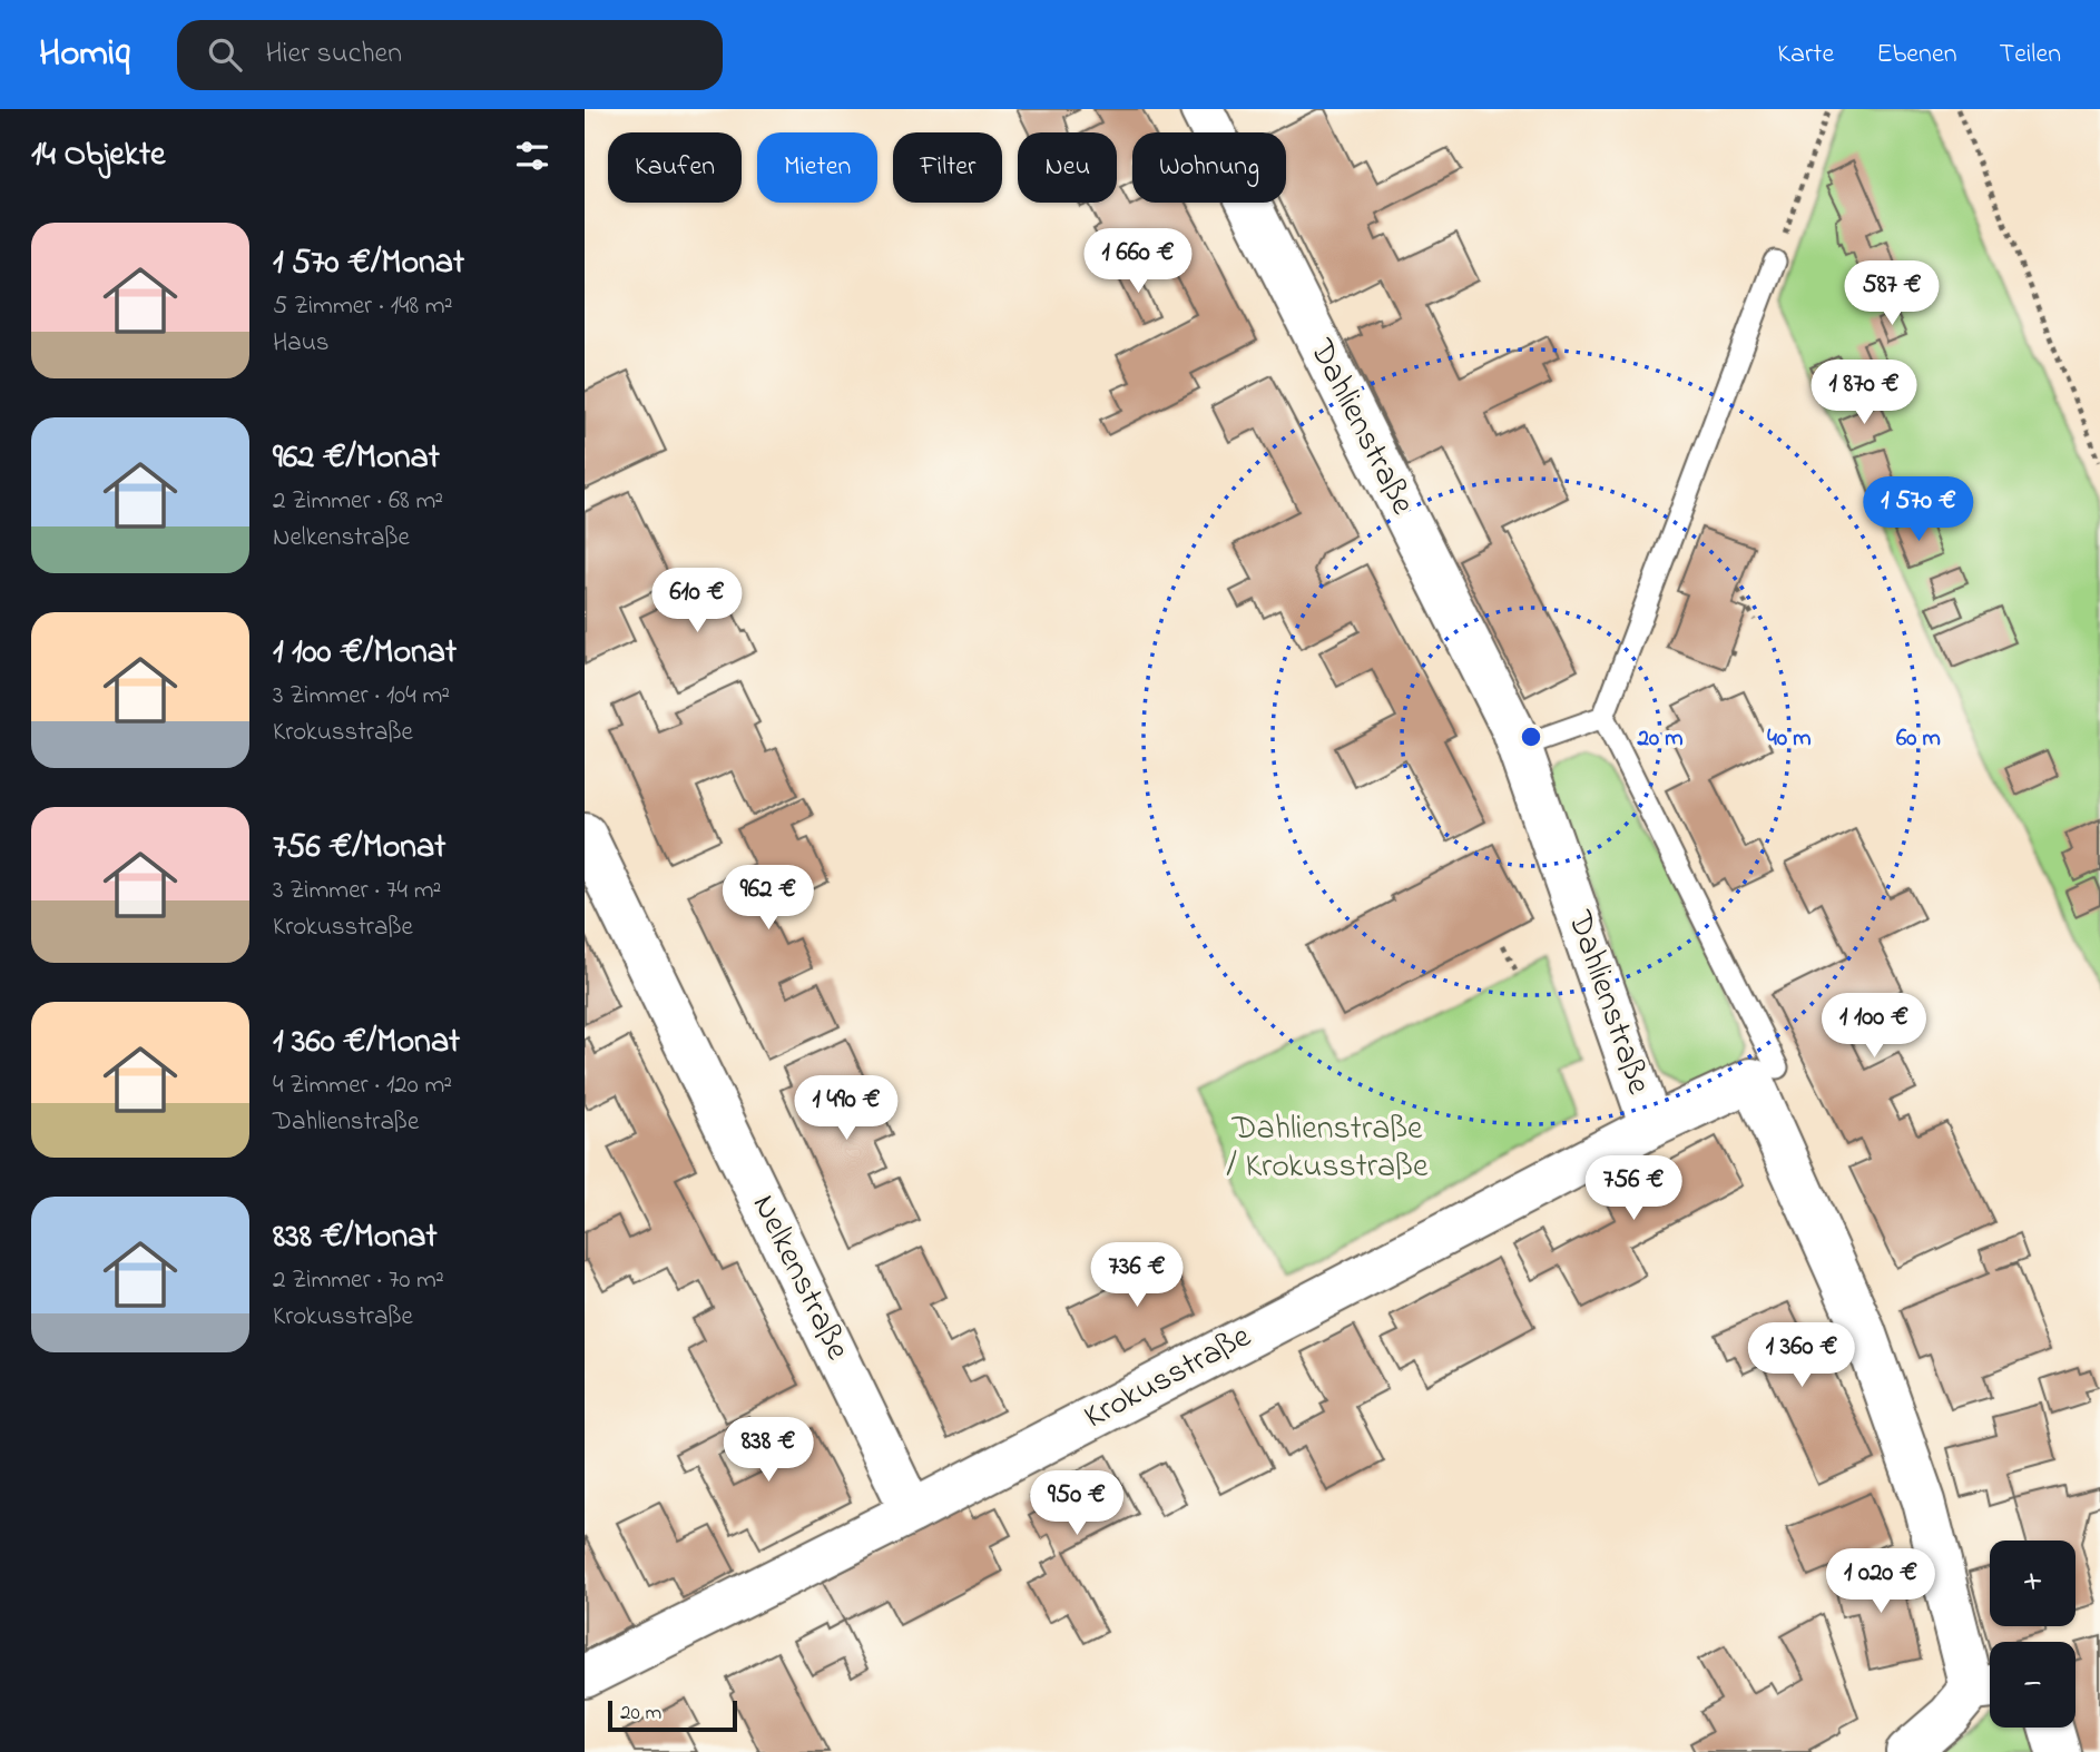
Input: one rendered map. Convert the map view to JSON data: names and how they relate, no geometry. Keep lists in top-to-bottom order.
{
  "streets": {
    "street": ["Dahlienstraße", "Nelkenstraße", "Krokusstraße"]
  },
  "crossings": [
    ["Dahlienstraße", "Krokusstraße"],
    ["Nelkenstraße", "Krokusstraße"]
  ],
  "parks": ["Dahlienstraße / Krokusstraße"],
  "scale_bar": "20 m",
  "page": {
    "header": "Homiq",
    "search": "Hier suchen",
    "nav": ["Karte", "Ebenen", "Teilen"],
    "heading": "14 Objekte",
    "chip": [
      "Kaufen",
      "Mieten",
      "Filter",
      "Neu",
      "Wohnung"
    ],
    "list": [
      {
        "name": "1 570 €/Monat",
        "note": "5 Zimmer · 148 m² · Haus"
      },
      {
        "name": "962 €/Monat",
        "note": "2 Zimmer · 68 m² · Nelkenstraße"
      },
      {
        "name": "1 100 €/Monat",
        "note": "3 Zimmer · 104 m² · Krokusstraße"
      },
      {
        "name": "756 €/Monat",
        "note": "3 Zimmer · 74 m² · Krokusstraße"
      },
      {
        "name": "1 360 €/Monat",
        "note": "4 Zimmer · 120 m² · Dahlienstraße"
      },
      {
        "name": "838 €/Monat",
        "note": "2 Zimmer · 70 m² · Krokusstraße"
      }
    ],
    "price": [
      "1 660 €",
      "587 €",
      "1 870 €",
      "1 570 €",
      "610 €",
      "962 €",
      "1 100 €",
      "1 490 €",
      "756 €",
      "736 €",
      "1 360 €",
      "838 €",
      "950 €",
      "1 020 €"
    ],
    "map_buttons": ["+", "−"],
    "scale": "20 m"
  },
  "rings": ["20 m", "40 m", "60 m"]
}
